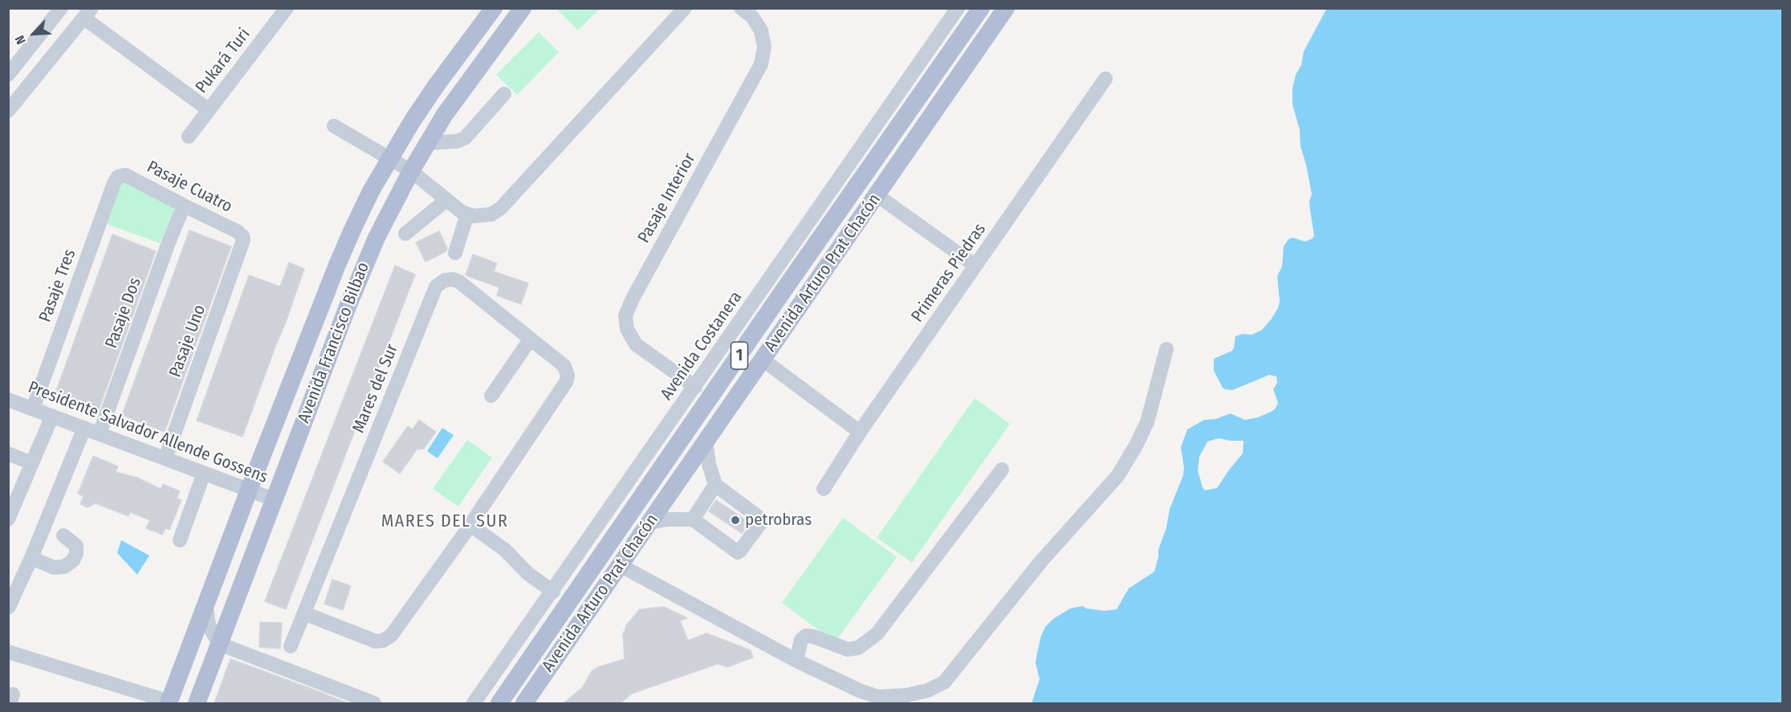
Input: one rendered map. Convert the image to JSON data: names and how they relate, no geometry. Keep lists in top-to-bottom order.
{
  "streets": {
    "main road": ["Avenida Arturo Prat Chacón", "Avenida Francisco Bilbao", "1"],
    "street": [
      "Pukará Turi",
      "Pasaje Cuatro",
      "Pasaje Interior",
      "Primeras Piedras",
      "Pasaje Tres",
      "Pasaje Dos",
      "Pasaje Uno",
      "Avenida Costanera",
      "Mares del Sur",
      "Presidente Salvador Allende Gossens"
    ]
  },
  "crossings": [
    ["Pasaje Cuatro", "Pasaje Tres"],
    ["Pasaje Cuatro", "Pasaje Dos"],
    ["Pasaje Cuatro", "Pasaje Uno"],
    ["Pasaje Interior", "Avenida Costanera"],
    ["Pasaje Tres", "Presidente Salvador Allende Gossens"],
    ["Pasaje Dos", "Presidente Salvador Allende Gossens"],
    ["Pasaje Uno", "Presidente Salvador Allende Gossens"],
    ["Avenida Francisco Bilbao", "Presidente Salvador Allende Gossens"]
  ],
  "districts": ["MARES DEL SUR"],
  "places": ["petrobras"],
  "north": "bottom left"
}
